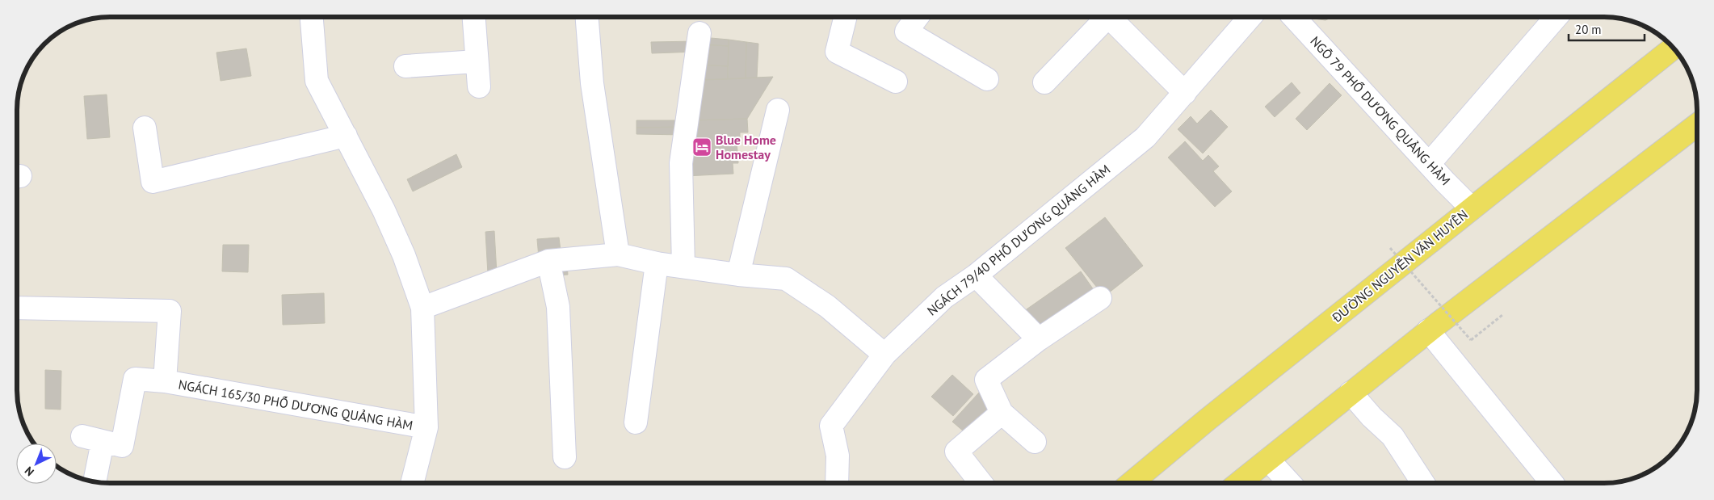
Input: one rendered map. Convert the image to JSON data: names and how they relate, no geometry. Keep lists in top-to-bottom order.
{
  "streets": {
    "main road": ["ĐƯỜNG NGUYỄN VĂN HUYÊN"],
    "lane": ["NGÕ 79 PHỐ DƯƠNG QUẢNG HÀM", "NGÁCH 79/40 PHỐ DƯƠNG QUẢNG HÀM", "NGÁCH 165/30 PHỐ DƯƠNG QUẢNG HÀM"]
  },
  "crossings": [
    ["NGÕ 79 PHỐ DƯƠNG QUẢNG HÀM", "ĐƯỜNG NGUYỄN VĂN HUYÊN"]
  ],
  "places": {
    "hotel": ["Blue Home Homestay"]
  },
  "scale_bar": "20 m",
  "north": "bottom left"
}
